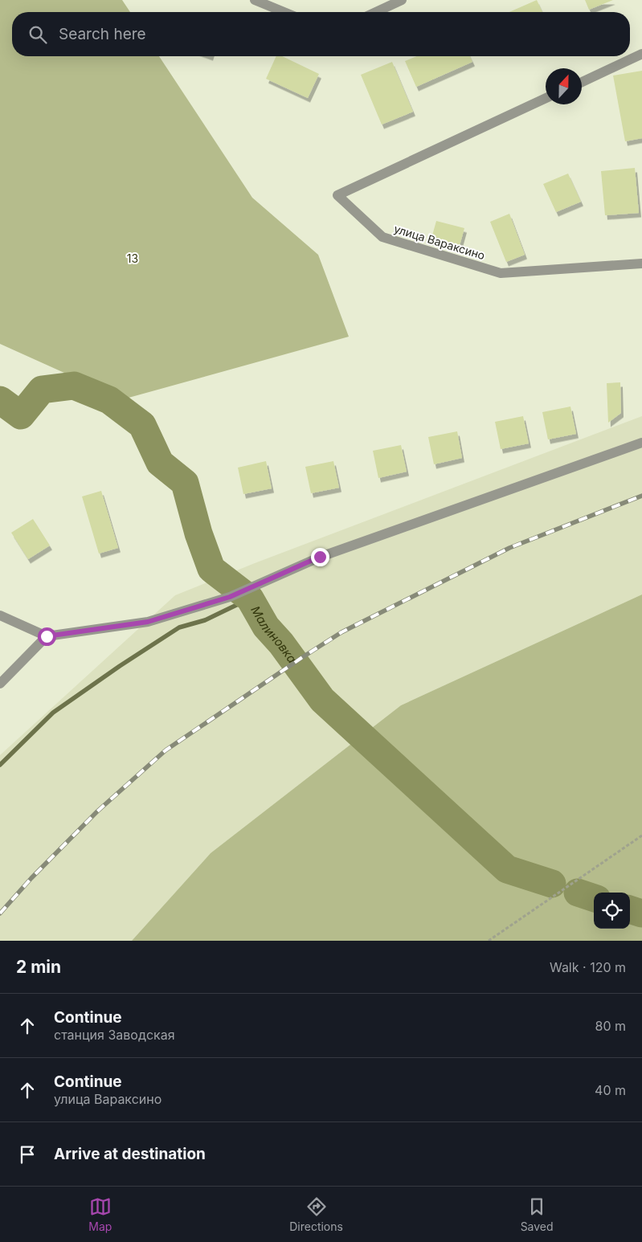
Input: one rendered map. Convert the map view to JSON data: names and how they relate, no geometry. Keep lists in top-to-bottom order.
{
  "streets": {
    "street": ["улица Вараксино"]
  },
  "water": ["Малиновка"],
  "parks": ["13"],
  "north": "top",
  "page": {
    "search": "Search here",
    "heading": ["2 min", "Walk · 120 m"],
    "list": [
      ["Continue", "станция Заводская", "80 m"],
      ["Continue", "улица Вараксино", "40 m"],
      "Arrive at destination"
    ],
    "nav": ["Map", "Directions", "Saved"]
  }
}
